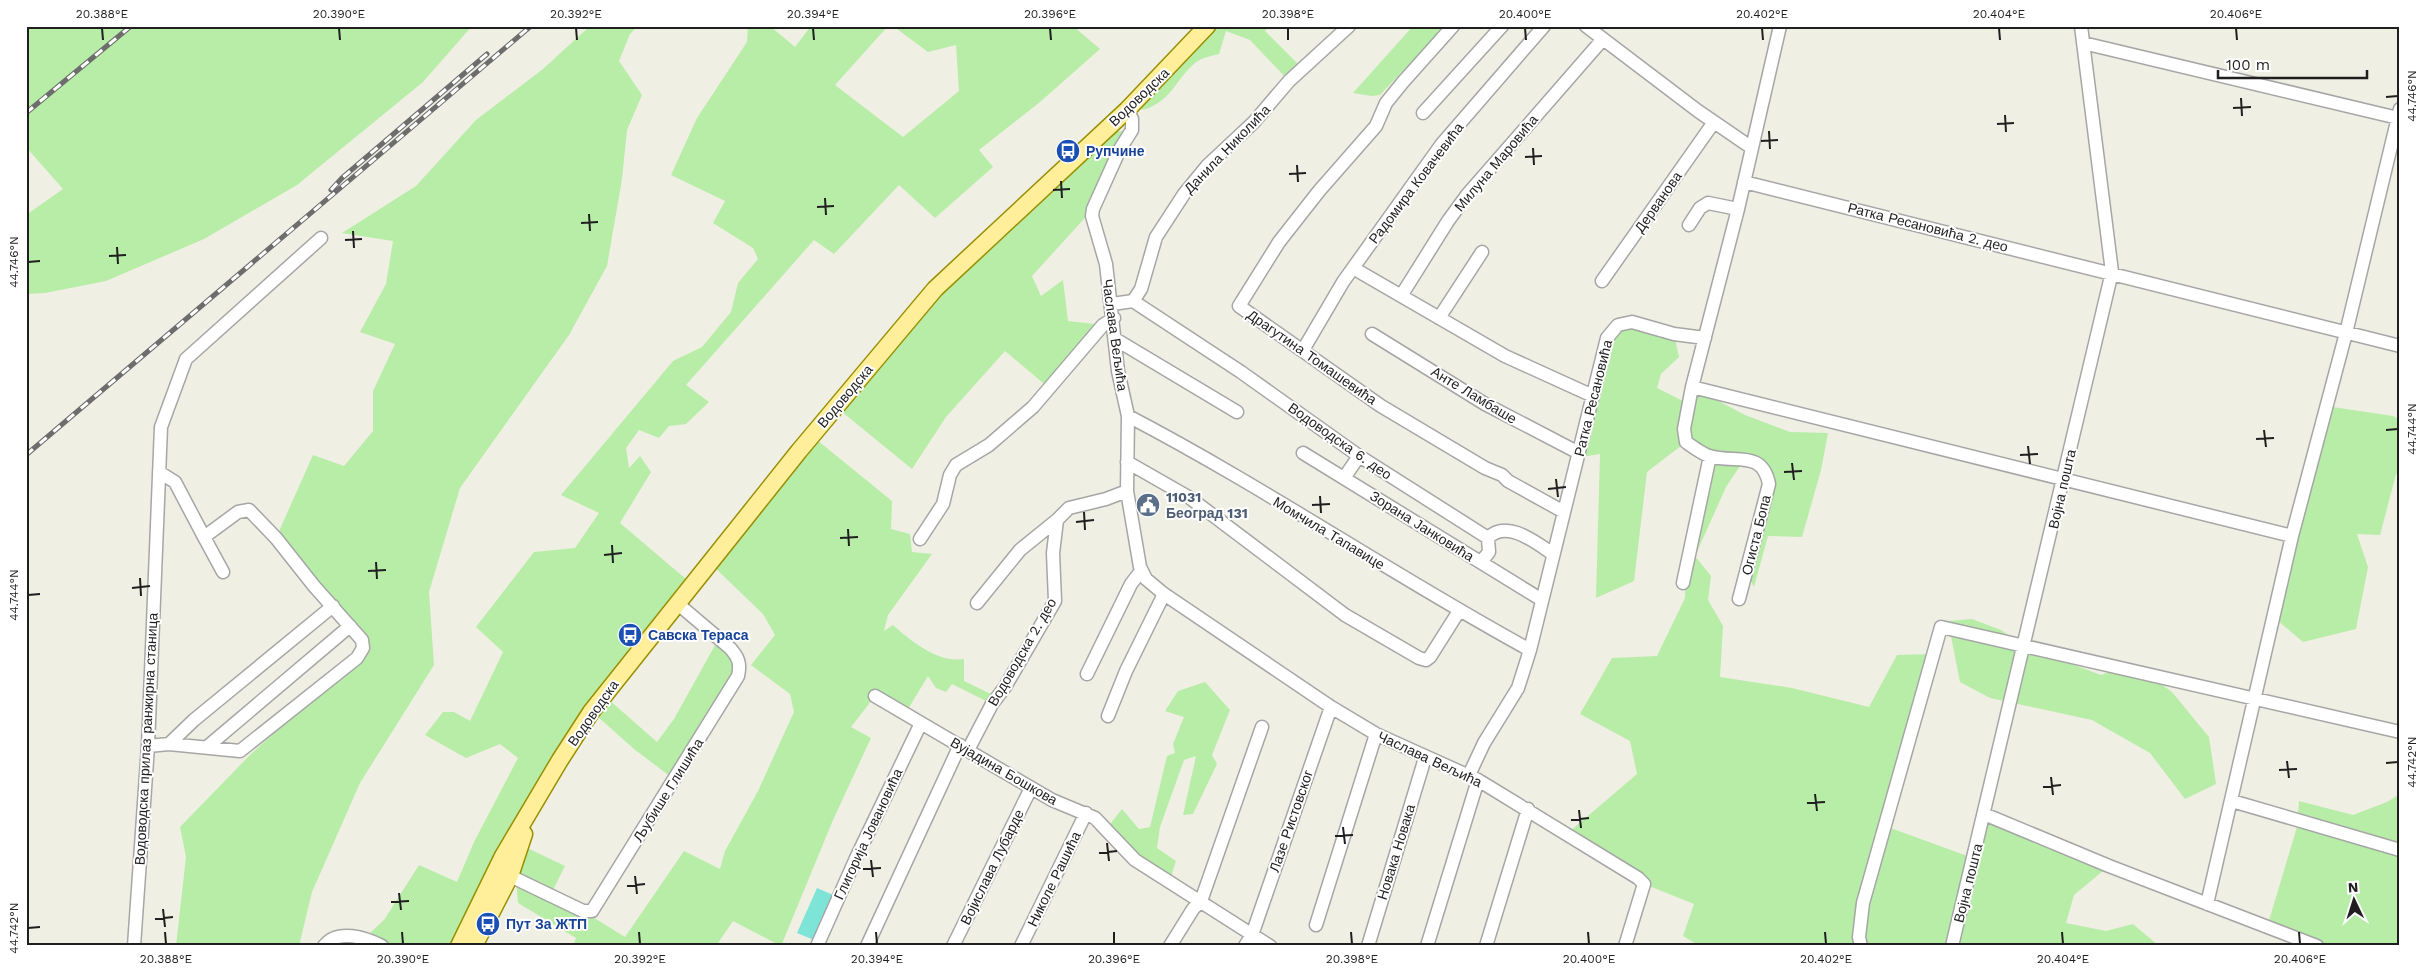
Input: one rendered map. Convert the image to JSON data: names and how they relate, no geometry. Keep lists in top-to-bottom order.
{
  "streets": {
    "main road": ["Водоводска"],
    "street": [
      "Данила Николића",
      "Милуна Маровића",
      "Радомира Ковачевића",
      "Дерванова",
      "Ратка Ресановића 2. део",
      "Часлава Вељића",
      "Драгутина Томашевића",
      "Анте Ламбаше",
      "Ратка Ресановића",
      "Водоводска 6. део",
      "Војна пошта",
      "Зорана Јанковића",
      "Момчила Тапавице",
      "Огиста Бопа",
      "Водоводска 2. део",
      "Водоводска прилаз ранжирна станица",
      "Вујадина Бошкова",
      "Љубише Глишића",
      "Лазе Ристовског",
      "Глигорија Јовановића",
      "Новака Новака",
      "Војислава Лубарде",
      "Николе Рашића"
    ]
  },
  "crossings": [
    ["Водоводска", "Часлава Вељића"],
    ["Водоводска", "Љубише Глишића"],
    ["Данила Николића", "Водоводска 6. део"],
    ["Радомира Ковачевића", "Драгутина Томашевића"],
    ["Ратка Ресановића 2. део", "Војна пошта"],
    ["Часлава Вељића", "Ратка Ресановића"],
    ["Часлава Вељића", "Момчила Тапавице"],
    ["Часлава Вељића", "Лазе Ристовског"],
    ["Часлава Вељића", "Новака Новака"],
    ["Драгутина Томашевића", "Ратка Ресановића"],
    ["Анте Ламбаше", "Ратка Ресановића"],
    ["Ратка Ресановића", "Зорана Јанковића"],
    ["Ратка Ресановића", "Момчила Тапавице"],
    ["Ратка Ресановића", "Огиста Бопа"],
    ["Водоводска 2. део", "Вујадина Бошкова"],
    ["Вујадина Бошкова", "Лазе Ристовског"],
    ["Вујадина Бошкова", "Глигорија Јовановића"],
    ["Вујадина Бошкова", "Војислава Лубарде"],
    ["Вујадина Бошкова", "Николе Рашића"]
  ],
  "places": {
    "bus stop": ["Рупчине", "Савска Тераса", "Пут За ЖТП"],
    "public building": ["11031 Београд 131"]
  },
  "scale_bar": "100 m",
  "north": "top",
  "coordinates": [
    "20.388°E",
    "20.390°E",
    "20.392°E",
    "20.394°E",
    "20.396°E",
    "20.398°E",
    "20.400°E",
    "20.402°E",
    "20.404°E",
    "20.406°E",
    "44.746°N",
    "44.744°N",
    "44.742°N"
  ]
}
